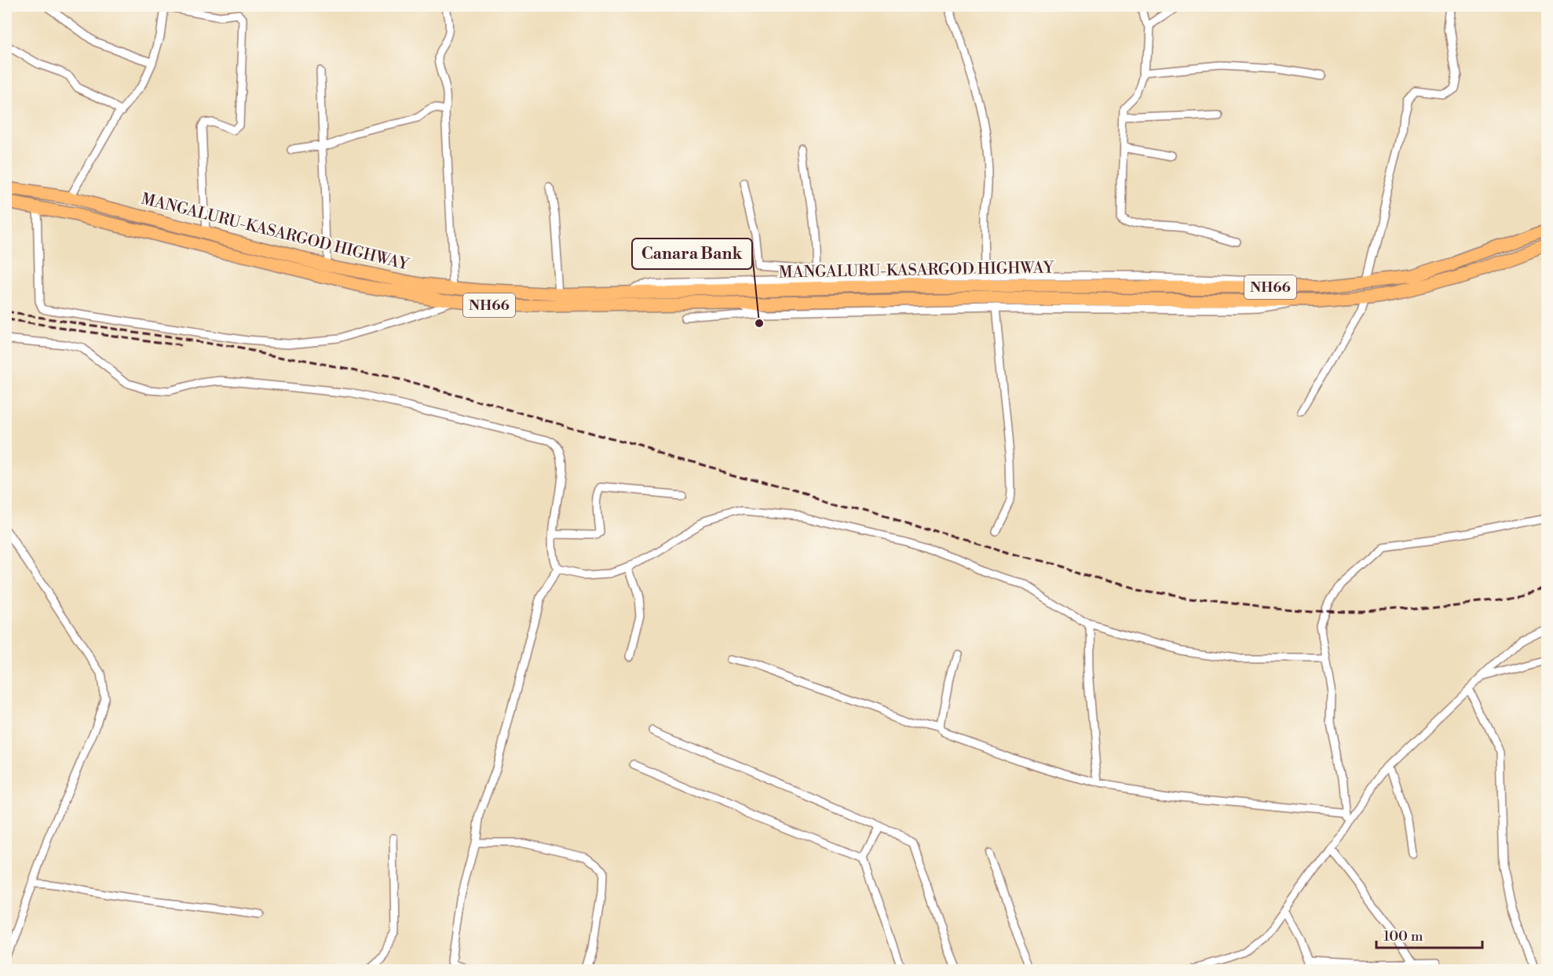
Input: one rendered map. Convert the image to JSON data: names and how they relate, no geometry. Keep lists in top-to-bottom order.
{
  "streets": {
    "highway": ["MANGALURU-KASARGOD HIGHWAY", "NH66"]
  },
  "places": ["Canara Bank"],
  "scale_bar": "100 m"
}
